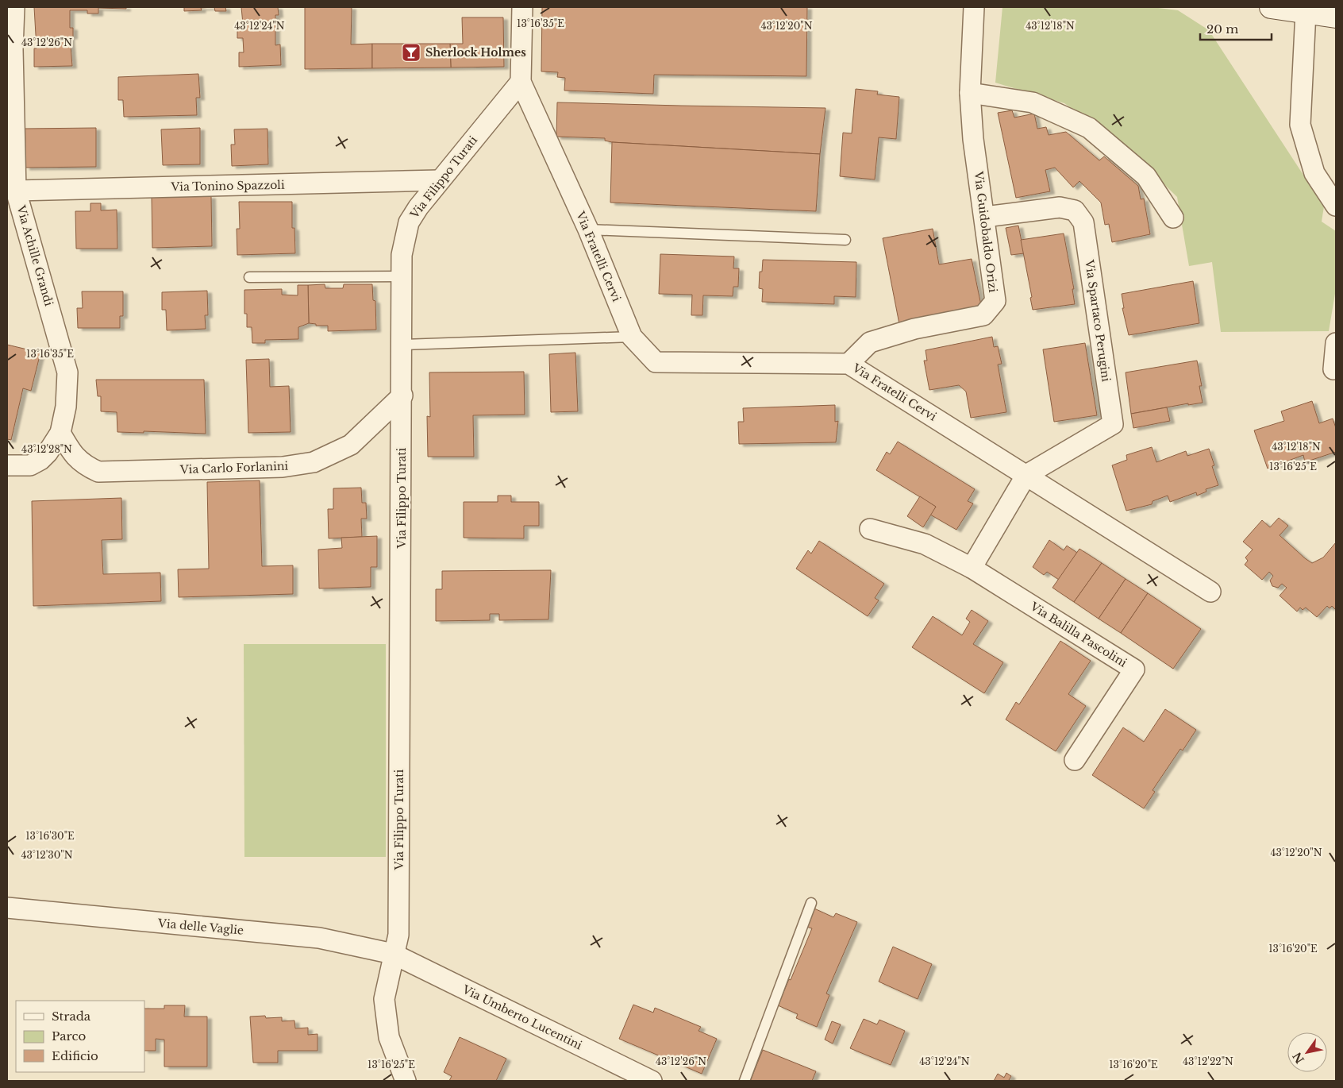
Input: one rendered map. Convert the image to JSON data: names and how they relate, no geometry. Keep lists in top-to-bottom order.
{
  "streets": {
    "street": [
      "Via Filippo Turati",
      "Via Tonino Spazzoli",
      "Via Guidobaldo Orizi",
      "Via Achille Grandi",
      "Via Fratelli Cervi",
      "Via Spartaco Perugini",
      "Via Carlo Forlanini",
      "Via Balilla Pascolini",
      "Via delle Vaglie",
      "Via Umberto Lucentini"
    ]
  },
  "crossings": [
    ["Via Filippo Turati", "Via Tonino Spazzoli"],
    ["Via Filippo Turati", "Via Fratelli Cervi"],
    ["Via Filippo Turati", "Via Carlo Forlanini"],
    ["Via Filippo Turati", "Via delle Vaglie"],
    ["Via Filippo Turati", "Via Umberto Lucentini"],
    ["Via Tonino Spazzoli", "Via Achille Grandi"],
    ["Via Guidobaldo Orizi", "Via Fratelli Cervi"],
    ["Via Guidobaldo Orizi", "Via Spartaco Perugini"],
    ["Via Achille Grandi", "Via Carlo Forlanini"],
    ["Via Fratelli Cervi", "Via Spartaco Perugini"],
    ["Via delle Vaglie", "Via Umberto Lucentini"]
  ],
  "places": {
    "bar": ["Sherlock Holmes"]
  },
  "legend": ["Strada", "Parco", "Edificio"],
  "scale_bar": "20 m",
  "north": "bottom left",
  "coordinates": [
    "13°16'35\"E",
    "43°12'20\"N",
    "43°12'24\"N",
    "43°12'18\"N",
    "43°12'26\"N",
    "43°12'28\"N",
    "13°16'25\"E",
    "13°16'30\"E",
    "43°12'30\"N",
    "13°16'20\"E",
    "43°12'22\"N"
  ]
}
